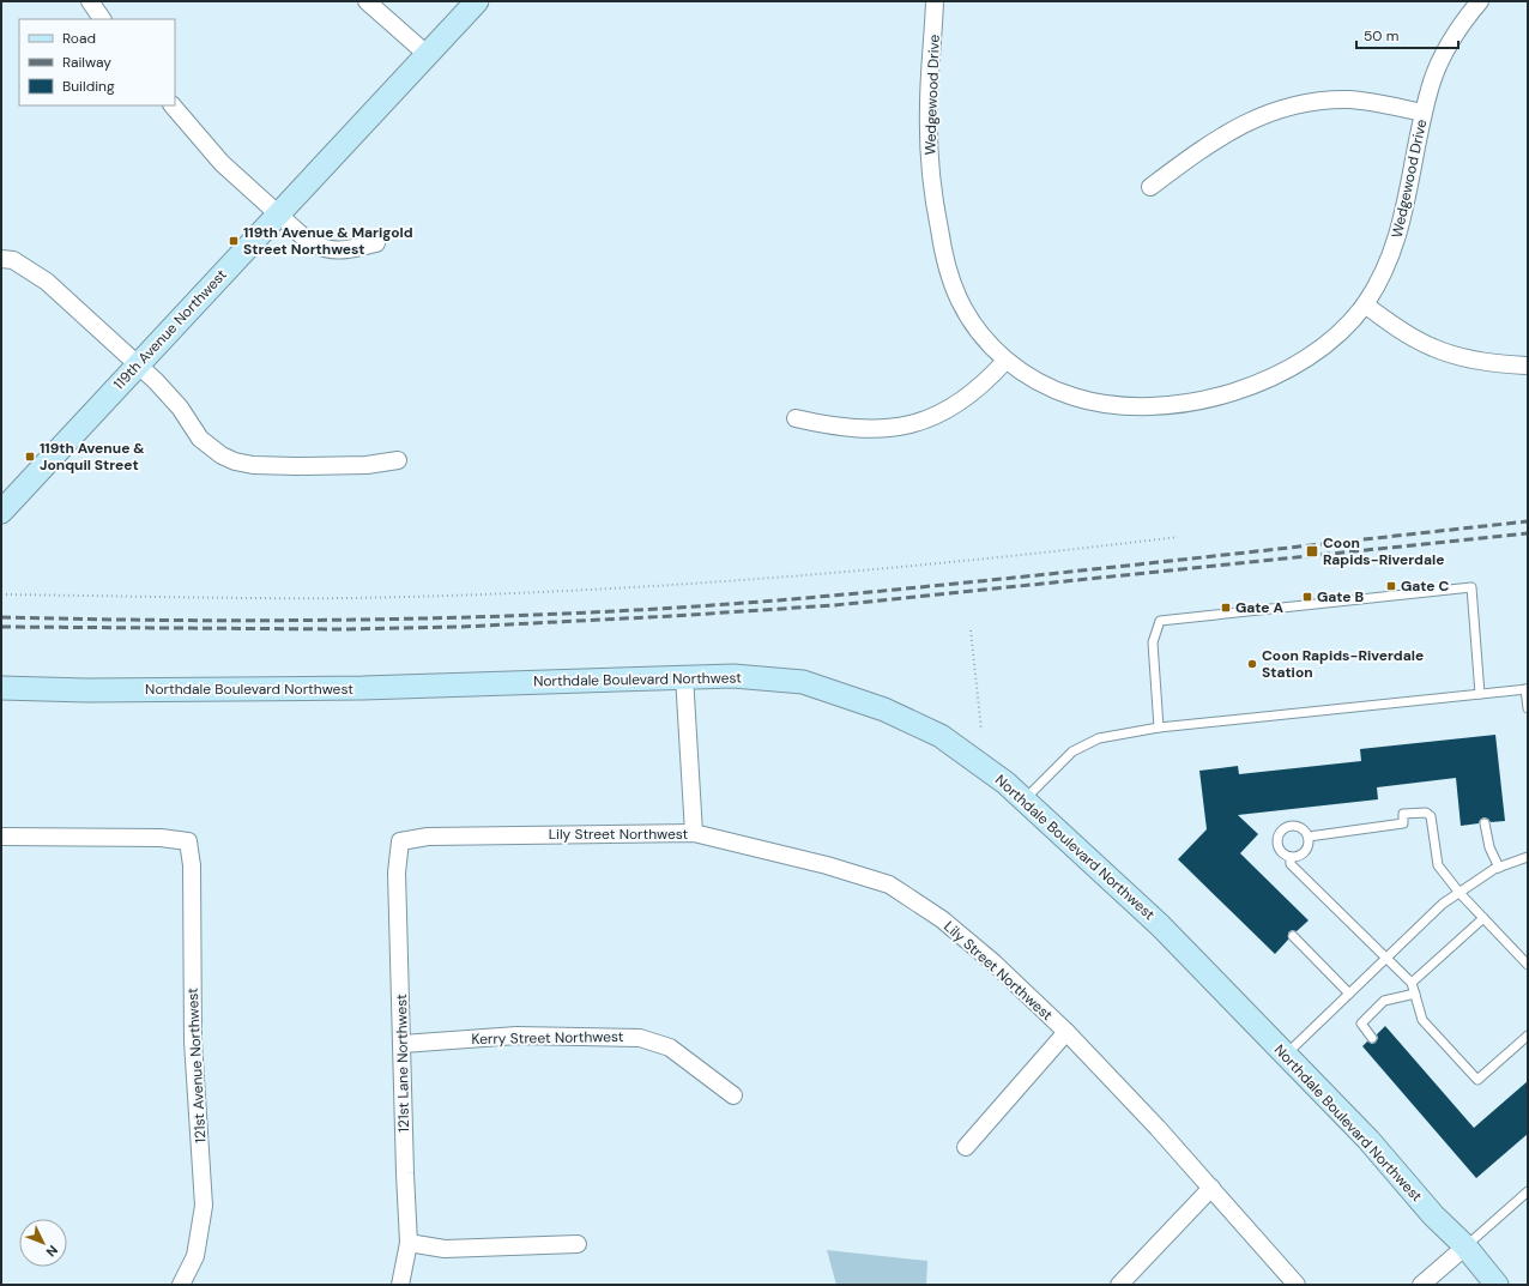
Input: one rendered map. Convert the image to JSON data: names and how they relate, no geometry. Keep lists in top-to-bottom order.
{
  "streets": {
    "street": [
      "Wedgewood Drive",
      "119th Avenue Northwest",
      "Northdale Boulevard Northwest",
      "Lily Street Northwest",
      "Kerry Street Northwest",
      "121st Lane Northwest",
      "121st Avenue Northwest"
    ]
  },
  "crossings": [
    ["Lily Street Northwest", "121st Lane Northwest"],
    ["Kerry Street Northwest", "121st Lane Northwest"]
  ],
  "places": {
    "transit": [
      "119th Avenue & Marigold Street Northwest",
      "119th Avenue & Jonquil Street",
      "Coon Rapids-Riverdale",
      "Gate C",
      "Gate B",
      "Gate A"
    ],
    "other": ["Coon Rapids-Riverdale Station"]
  },
  "legend": ["Road", "Railway", "Building"],
  "scale_bar": "50 m",
  "north": "bottom right"
}
